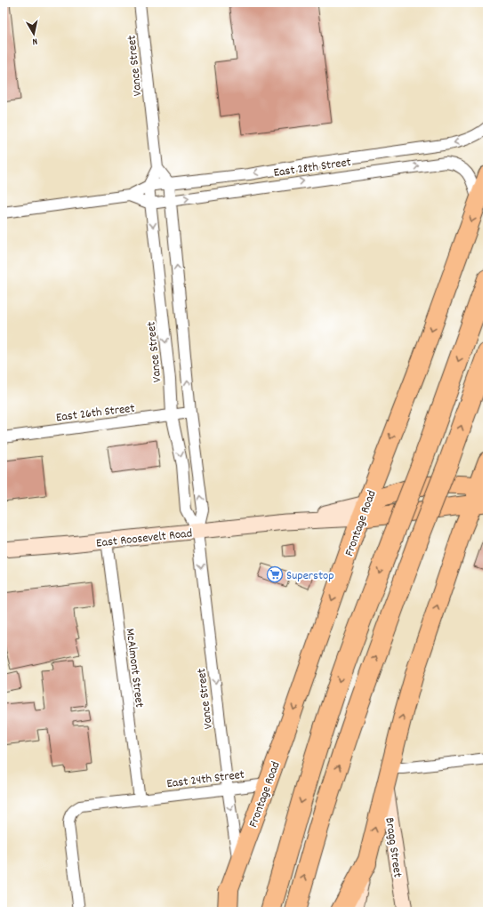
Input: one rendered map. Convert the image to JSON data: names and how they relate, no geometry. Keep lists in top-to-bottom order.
{
  "streets": {
    "main road": ["Frontage Road", "East Roosevelt Road", "Bragg Street"],
    "street": [
      "Vance Street",
      "East 28th Street",
      "East 26th Street",
      "McAlmont Street",
      "East 24th Street"
    ]
  },
  "crossings": [
    ["Vance Street", "East 28th Street"],
    ["Vance Street", "East 26th Street"],
    ["Vance Street", "Frontage Road"],
    ["Vance Street", "East Roosevelt Road"],
    ["Vance Street", "East 24th Street"],
    ["East 28th Street", "Frontage Road"],
    ["Frontage Road", "East Roosevelt Road"],
    ["Frontage Road", "East 24th Street"],
    ["East Roosevelt Road", "McAlmont Street"],
    ["McAlmont Street", "East 24th Street"]
  ],
  "places": {
    "supermarket": ["Superstop"]
  },
  "north": "bottom"
}
